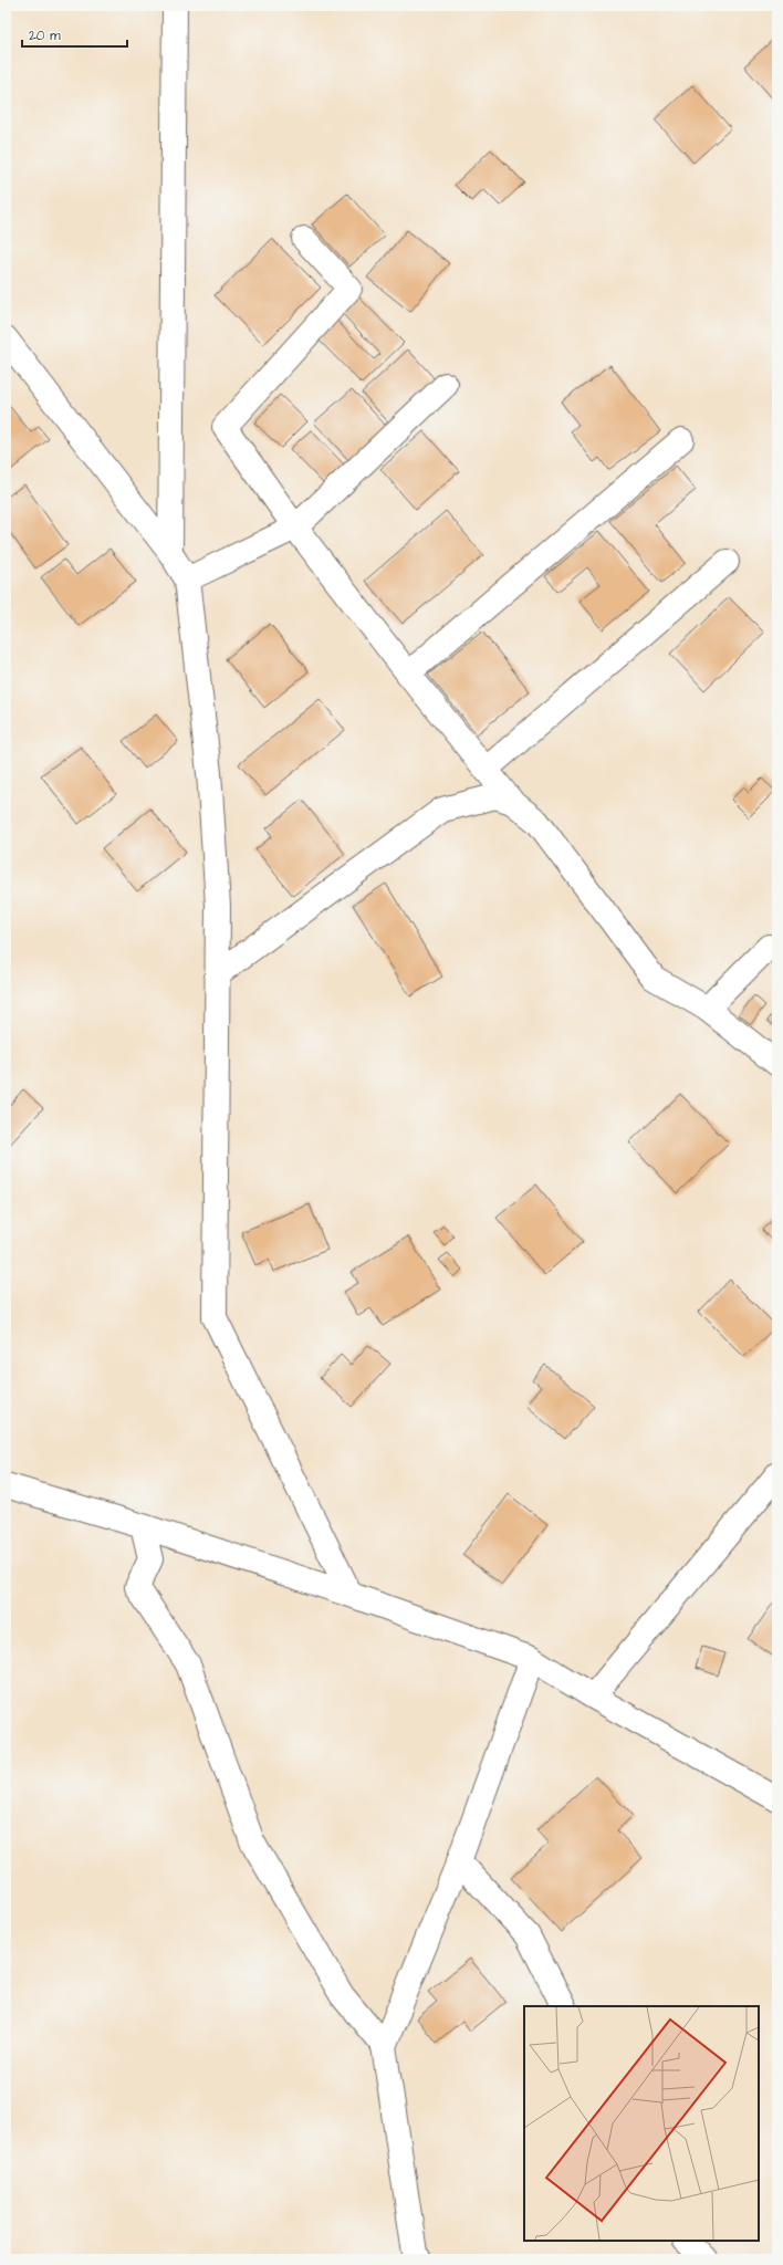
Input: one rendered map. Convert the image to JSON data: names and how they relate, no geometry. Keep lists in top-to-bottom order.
{
  "scale_bar": "20 m"
}
